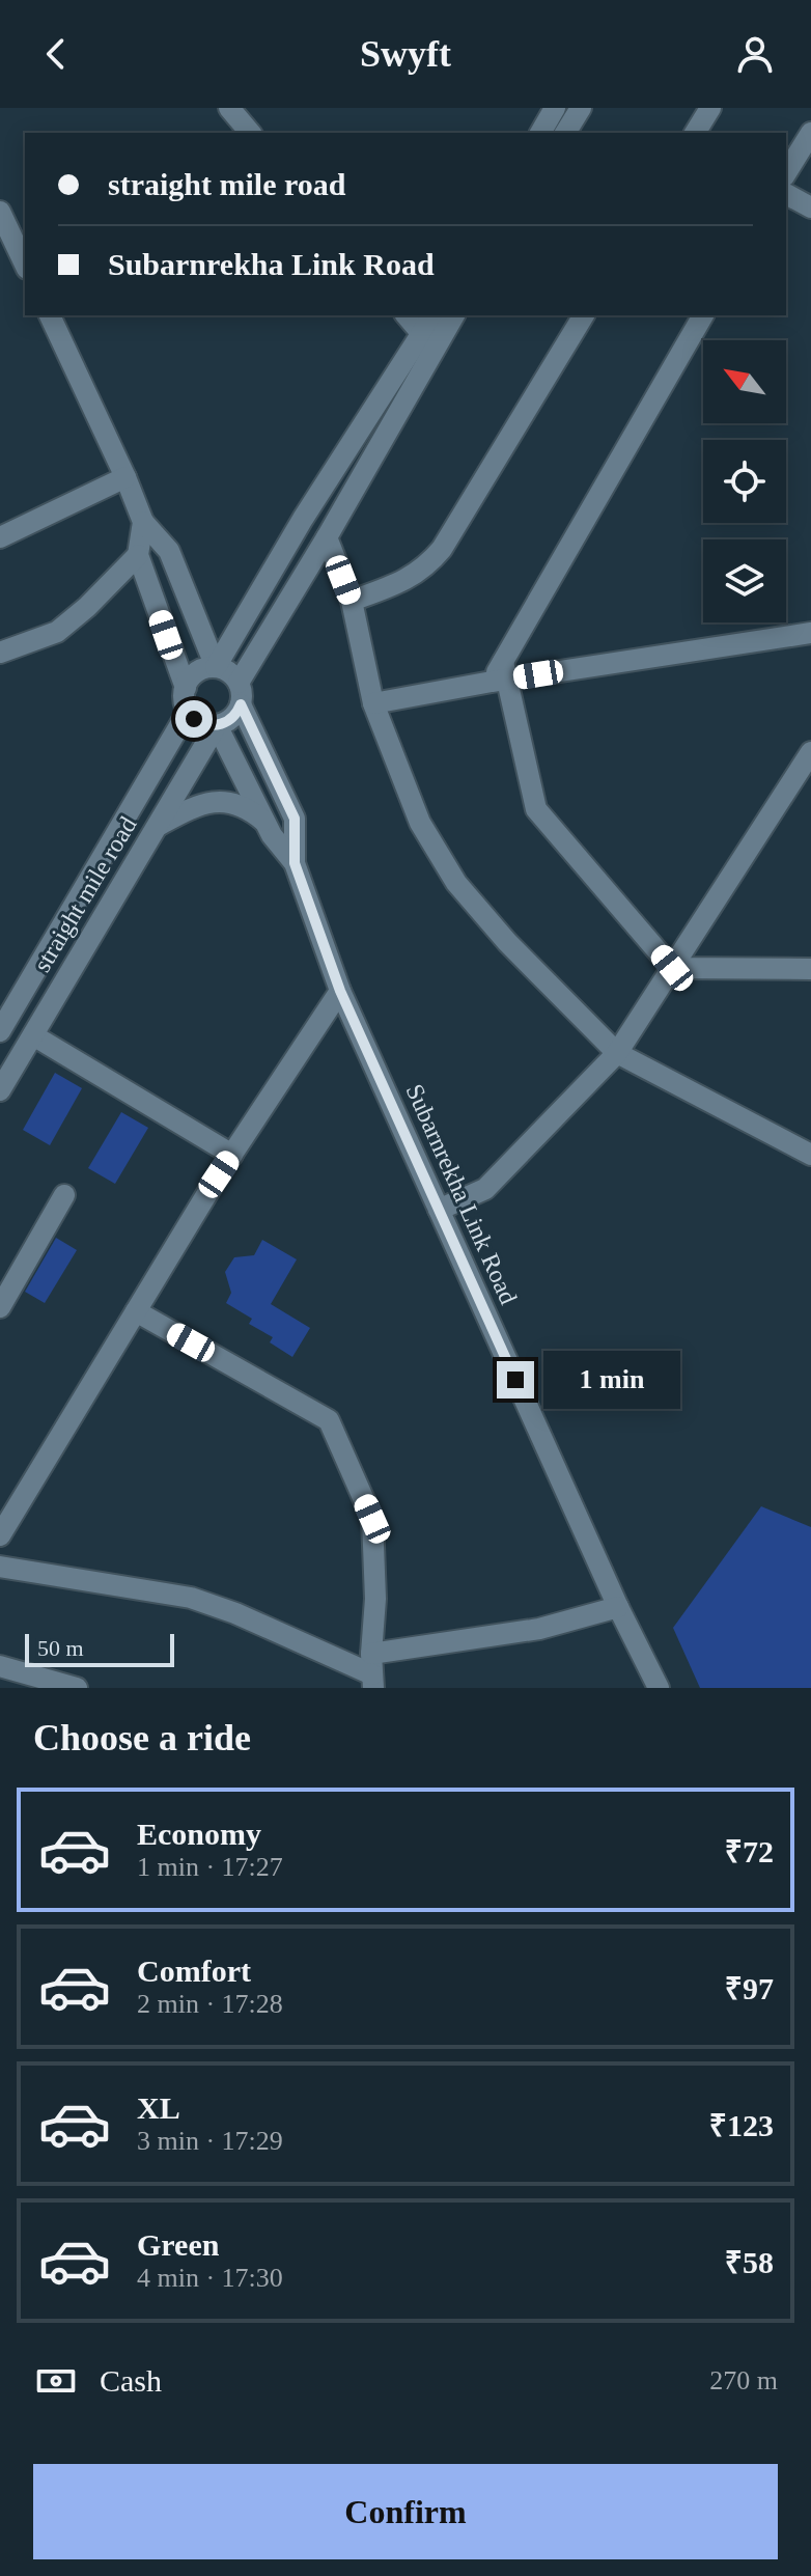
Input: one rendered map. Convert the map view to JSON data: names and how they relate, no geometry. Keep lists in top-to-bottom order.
{
  "streets": {
    "street": ["straight mile road", "Subarnrekha Link Road"]
  },
  "crossings": [
    ["straight mile road", "Subarnrekha Link Road"]
  ],
  "scale_bar": "50 m",
  "north": "top left",
  "page": {
    "header": "Swyft",
    "banner": ["straight mile road", "Subarnrekha Link Road"],
    "bubble": "1 min",
    "scale": "50 m",
    "heading": "Choose a ride",
    "list": [
      {
        "name": "Economy",
        "note": "1 min · 17:27",
        "value": "₹72"
      },
      {
        "name": "Comfort",
        "note": "2 min · 17:28",
        "value": "₹97"
      },
      {
        "name": "XL",
        "note": "3 min · 17:29",
        "value": "₹123"
      },
      {
        "name": "Green",
        "note": "4 min · 17:30",
        "value": "₹58"
      }
    ],
    "pay": ["Cash", "270 m"],
    "buttons": "Confirm"
  }
}
